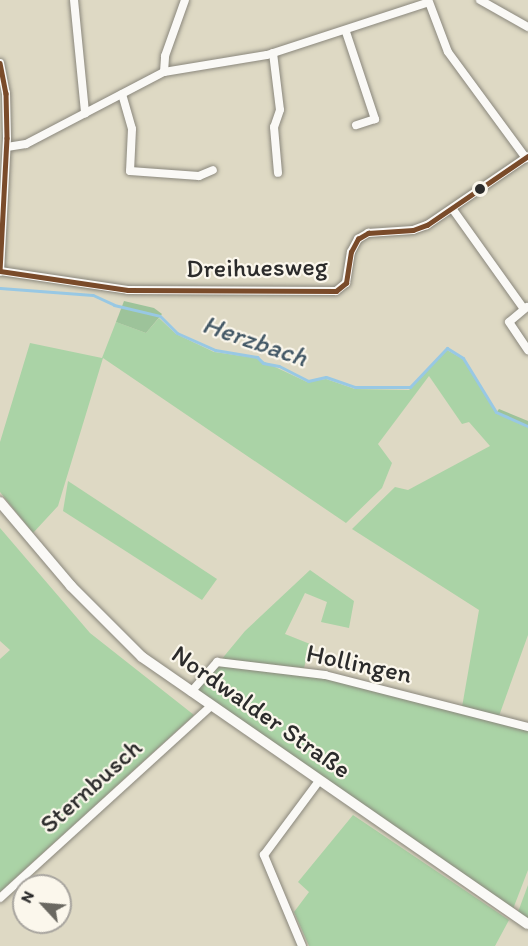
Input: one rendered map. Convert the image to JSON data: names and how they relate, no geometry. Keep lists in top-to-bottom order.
{
  "streets": {
    "main road": ["Nordwalder Straße"],
    "street": ["Dreihuesweg", "Hollingen", "Sternbusch"]
  },
  "crossings": [
    ["Hollingen", "Nordwalder Straße"],
    ["Nordwalder Straße", "Sternbusch"]
  ],
  "water": ["Herzbach"],
  "north": "top left"
}
